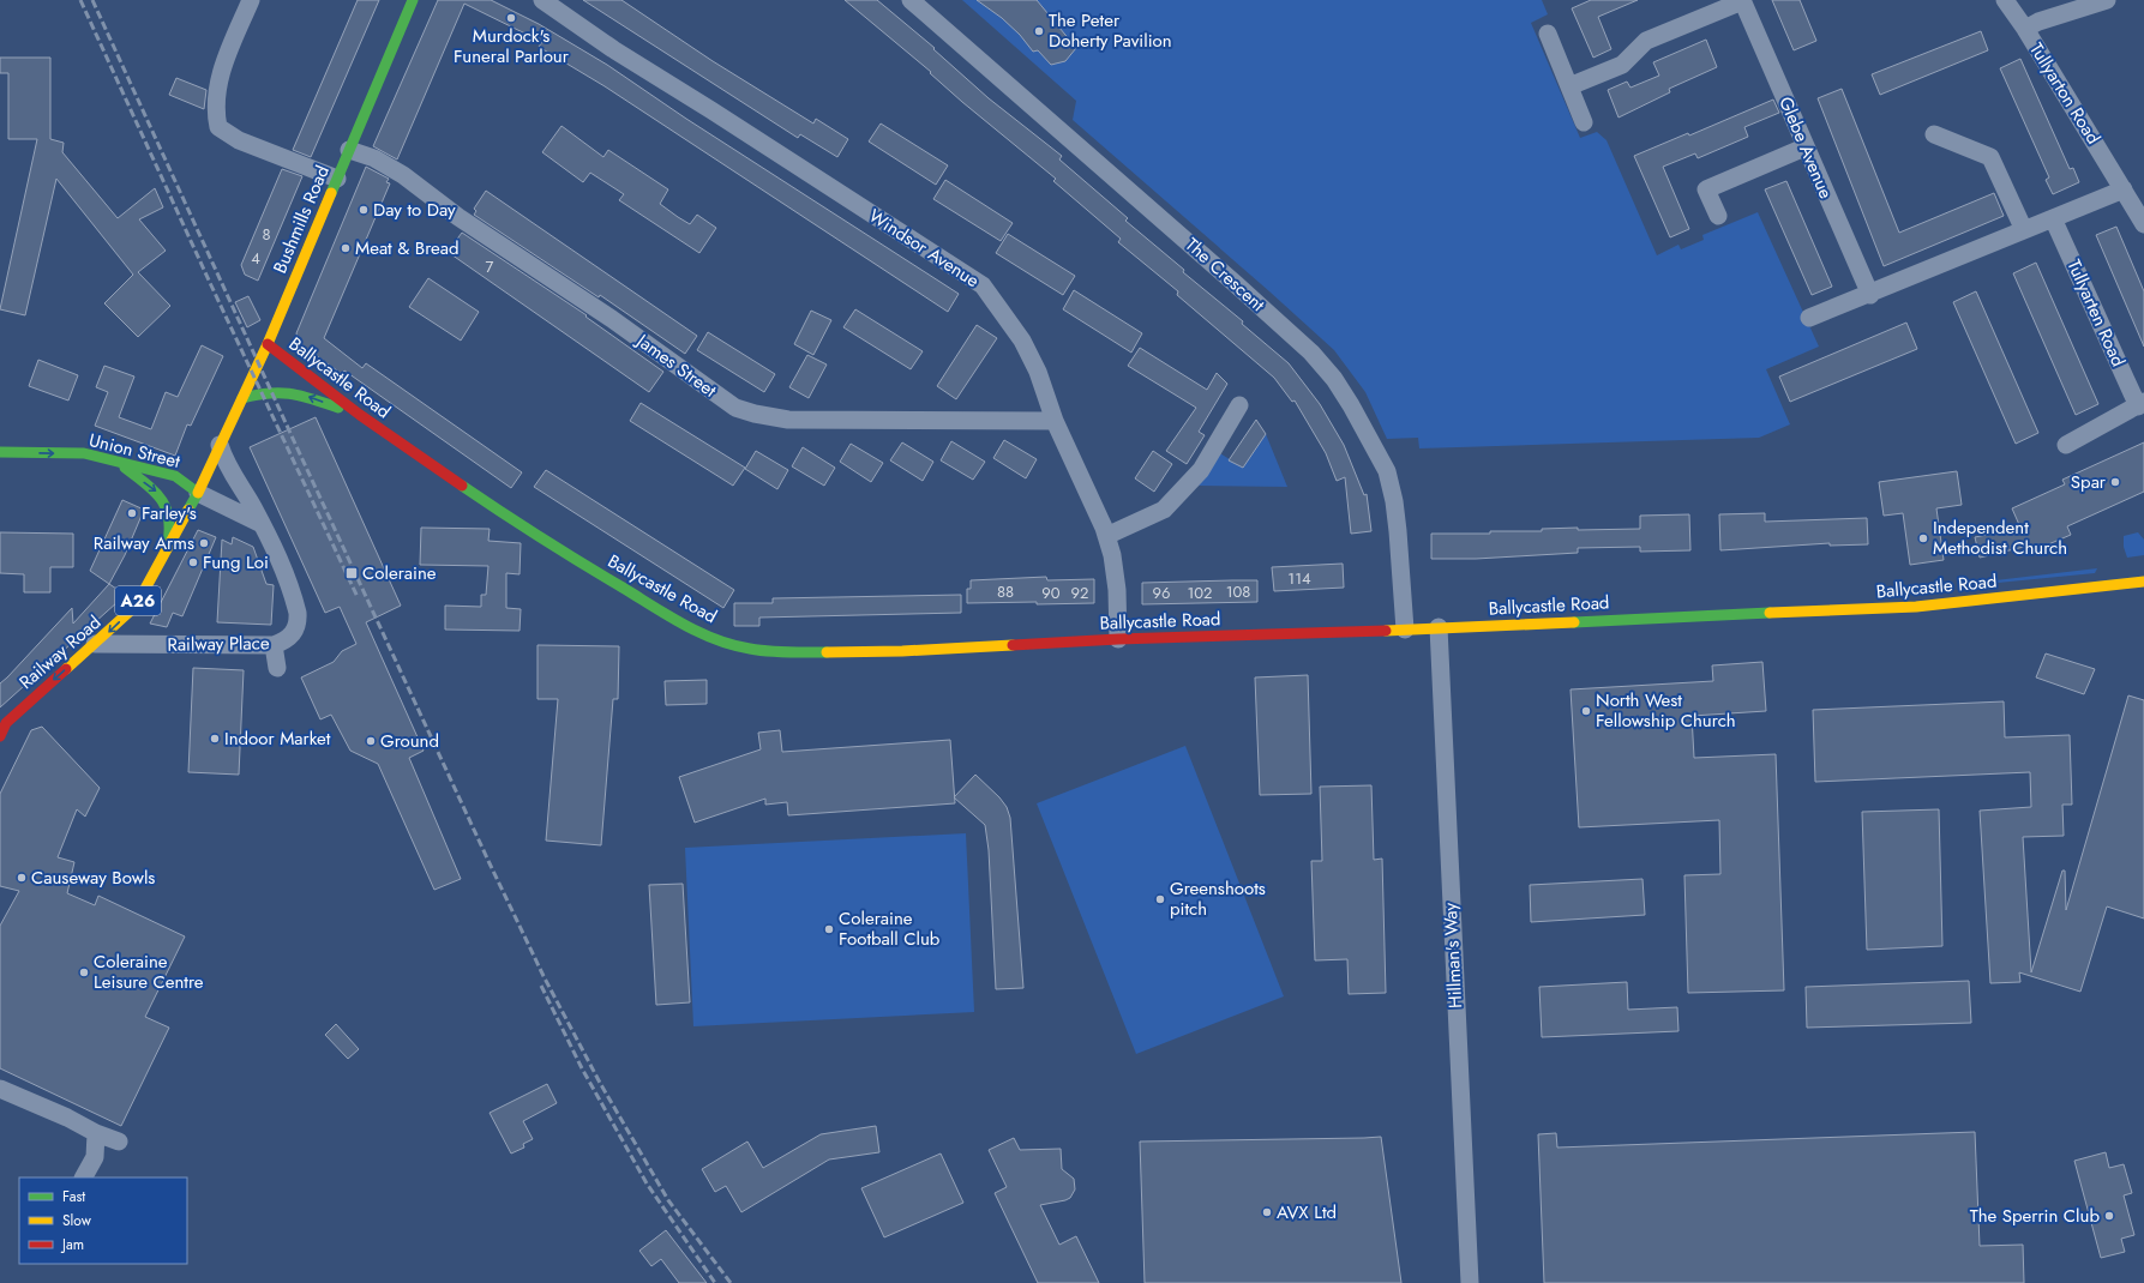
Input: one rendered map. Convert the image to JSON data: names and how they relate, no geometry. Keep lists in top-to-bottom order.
{
  "streets": {
    "main road": [
      "Bushmills Road",
      "Ballycastle Road",
      "Union Street",
      "A26",
      "Railway Road"
    ],
    "street": [
      "Tullyarton Road",
      "Glebe Avenue",
      "Windsor Avenue",
      "The Crescent",
      "Tullyarten Road",
      "James Street",
      "Railway Place",
      "Hillman's Way"
    ]
  },
  "crossings": [
    ["Bushmills Road", "James Street"],
    ["Bushmills Road", "Ballycastle Road"],
    ["Bushmills Road", "Union Street"],
    ["Bushmills Road", "Railway Place"],
    ["Bushmills Road", "Railway Road"],
    ["Windsor Avenue", "James Street"],
    ["Windsor Avenue", "Ballycastle Road"],
    ["The Crescent", "Ballycastle Road"],
    ["Ballycastle Road", "Hillman's Way"],
    ["Union Street", "A26"],
    ["Union Street", "Railway Road"],
    ["A26", "Railway Road"],
    ["Railway Place", "Railway Road"]
  ],
  "one_way": ["Union Street", "Railway Road"],
  "places": {
    "other": [
      "Murdock's Funeral Parlour",
      "The Peter Doherty Pavilion",
      "Day to Day",
      "Meat & Bread",
      "Spar",
      "Farley's",
      "Independent Methodist Church",
      "Railway Arms",
      "Fung Loi",
      "North West Fellowship Church",
      "Indoor Market",
      "Ground",
      "Causeway Bowls",
      "Greenshoots pitch",
      "Coleraine Football Club",
      "Coleraine Leisure Centre",
      "AVX Ltd",
      "The Sperrin Club"
    ],
    "transit": ["Coleraine"]
  },
  "house_numbers": [
    "8",
    "4",
    "7",
    "114",
    "88",
    "108",
    "90",
    "92",
    "96",
    "102"
  ],
  "legend": ["Fast", "Slow", "Jam"]
}
